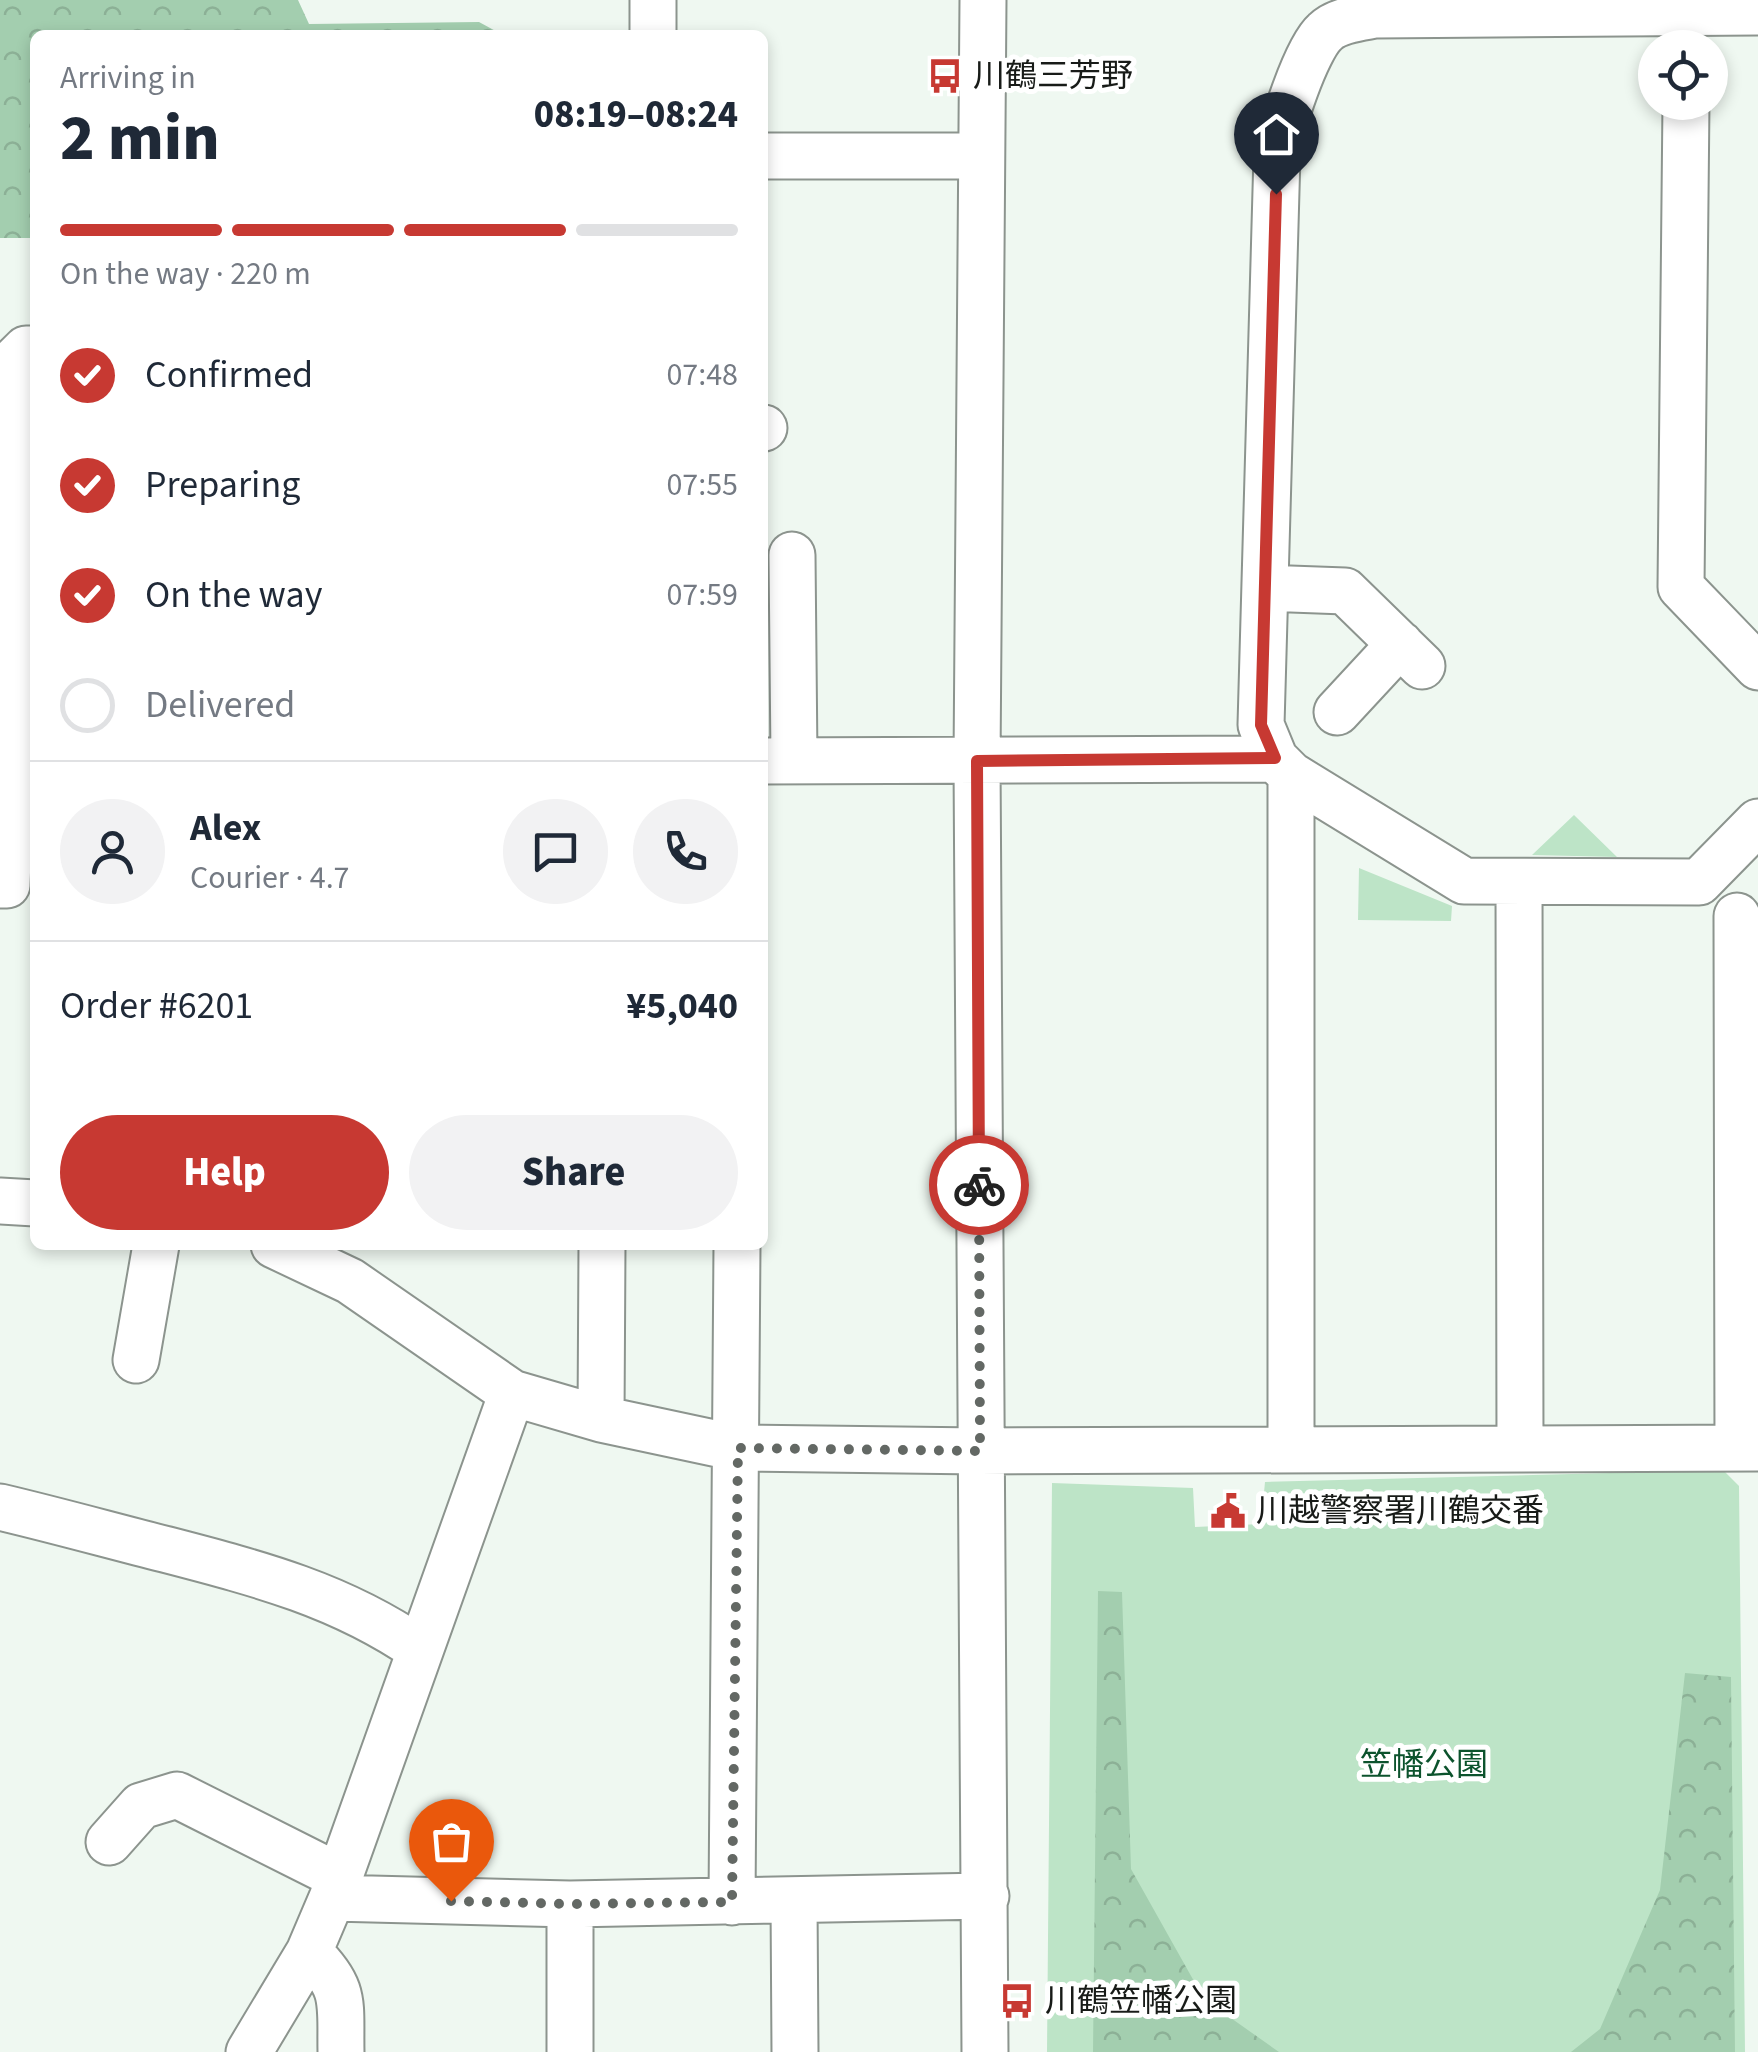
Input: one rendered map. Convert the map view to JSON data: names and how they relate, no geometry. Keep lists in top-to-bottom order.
{
  "parks": ["笠幡公園"],
  "places": {
    "bus stop": ["川鶴三芳野", "川鶴笠幡公園"],
    "public building": ["川越警察署川鶴交番"]
  },
  "page": {
    "heading": ["2 min", "Arriving in", "08:19–08:24"],
    "panel": [
      "Alex",
      "Courier · 4.7",
      "Order #6201",
      "¥5,040"
    ],
    "bar": "On the way · 220 m",
    "list": [
      ["Confirmed", "07:48"],
      ["Preparing", "07:55"],
      ["On the way", "07:59"],
      "Delivered"
    ],
    "buttons": ["Help", "Share"]
  }
}
